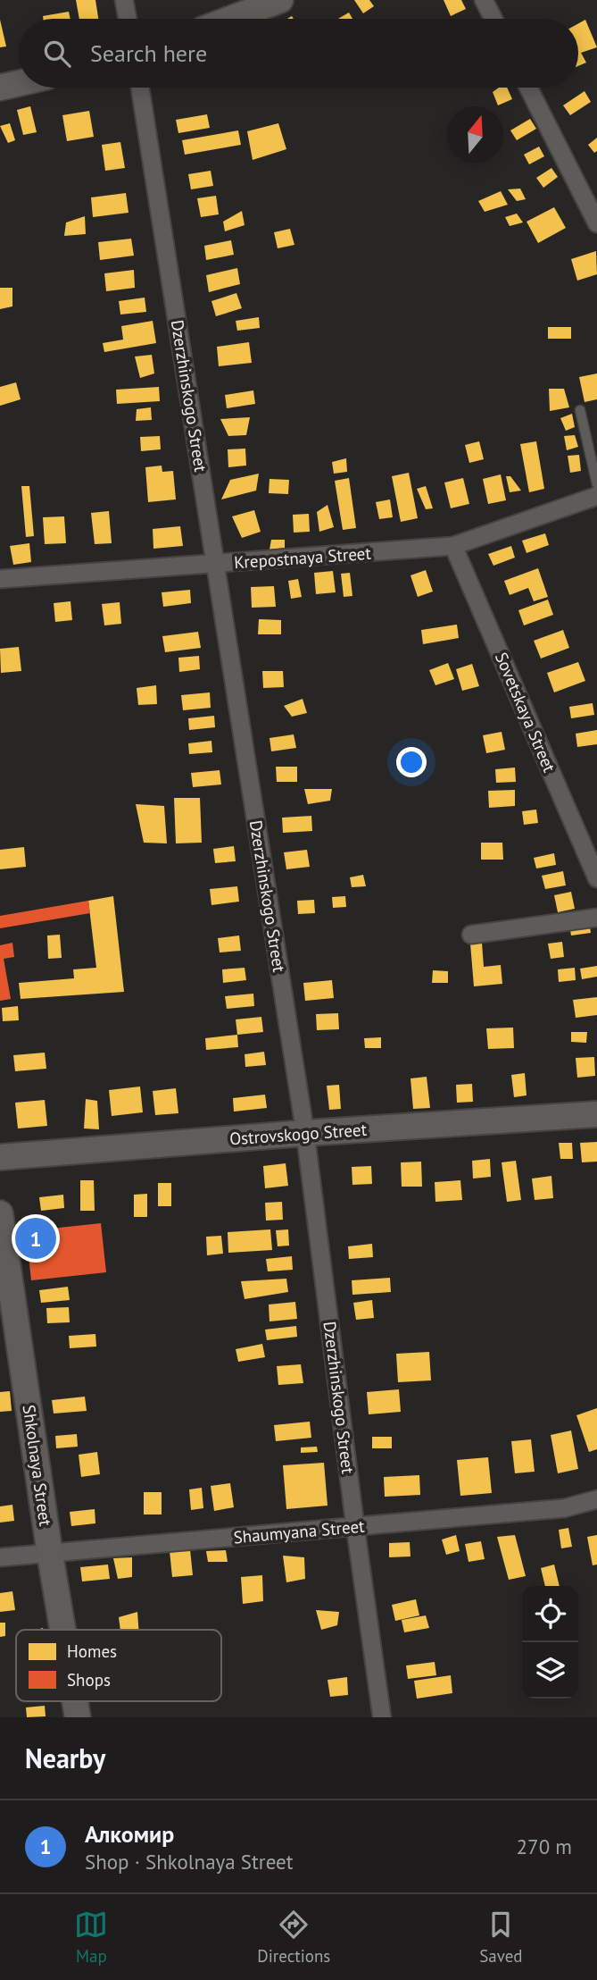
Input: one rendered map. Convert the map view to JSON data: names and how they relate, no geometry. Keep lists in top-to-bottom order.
{
  "streets": {
    "street": [
      "Dzerzhinskogo Street",
      "Krepostnaya Street",
      "Sovetskaya Street",
      "Ostrovskogo Street",
      "Shkolnaya Street",
      "Shaumyana Street"
    ]
  },
  "crossings": [
    ["Dzerzhinskogo Street", "Krepostnaya Street"],
    ["Dzerzhinskogo Street", "Ostrovskogo Street"],
    ["Dzerzhinskogo Street", "Shaumyana Street"],
    ["Krepostnaya Street", "Sovetskaya Street"],
    ["Shkolnaya Street", "Shaumyana Street"]
  ],
  "legend": ["Homes", "Shops"],
  "north": "top",
  "page": {
    "search": "Search here",
    "pins": "1",
    "heading": "Nearby",
    "list": [
      {
        "mark": "1",
        "name": "Алкомир",
        "note": "Shop · Shkolnaya Street",
        "value": "270 m"
      }
    ],
    "nav": ["Map", "Directions", "Saved"]
  }
}
